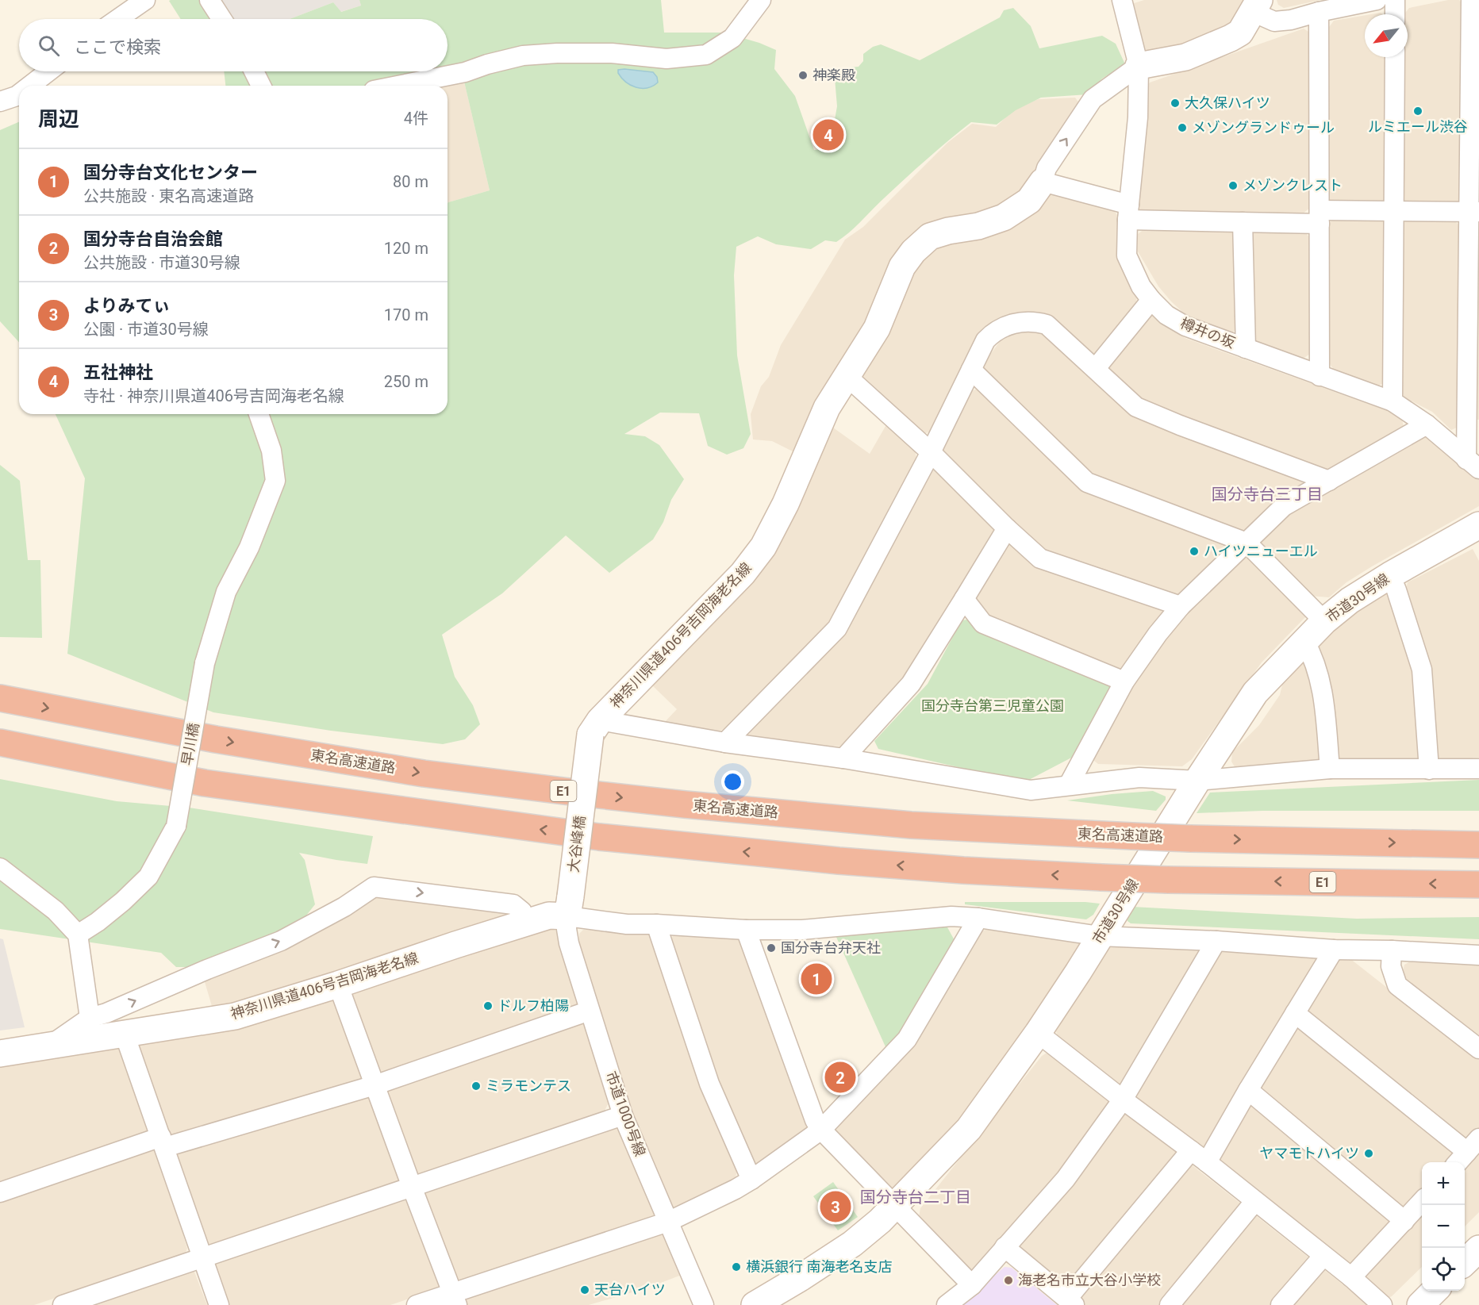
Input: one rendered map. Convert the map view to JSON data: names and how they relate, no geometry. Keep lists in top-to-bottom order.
{
  "streets": {
    "highway": ["東名高速道路", "E1"],
    "main road": ["市道30号線", "神奈川県道406号吉岡海老名線", "大谷峰橋"],
    "street": ["樽井の坂", "早川橋", "市道1000号線"]
  },
  "crossings": [
    ["樽井の坂", "神奈川県道406号吉岡海老名線"],
    ["神奈川県道406号吉岡海老名線", "大谷峰橋"],
    ["神奈川県道406号吉岡海老名線", "市道1000号線"],
    ["大谷峰橋", "市道1000号線"]
  ],
  "districts": ["国分寺台三丁目", "国分寺台二丁目"],
  "parks": ["国分寺台第三児童公園"],
  "places": [
    "神楽殿",
    "大久保ハイツ",
    "ルミエール渋谷",
    "メゾングランドゥール",
    "メゾンクレスト",
    "ハイツニューエル",
    "国分寺台弁天社",
    "ドルフ柏陽",
    "ミラモンテス",
    "ヤマモトハイツ",
    "横浜銀行 南海老名支店",
    "海老名市立大谷小学校",
    "天台ハイツ"
  ],
  "north": "bottom left",
  "page": {
    "search": "ここで検索",
    "heading": ["周辺", "4件"],
    "pins": [
      "4",
      "1",
      "2",
      "3"
    ],
    "list": [
      {
        "mark": "1",
        "name": "国分寺台文化センター",
        "note": "公共施設 · 東名高速道路",
        "value": "80 m"
      },
      {
        "mark": "2",
        "name": "国分寺台自治会館",
        "note": "公共施設 · 市道30号線",
        "value": "120 m"
      },
      {
        "mark": "3",
        "name": "よりみてぃ",
        "note": "公園 · 市道30号線",
        "value": "170 m"
      },
      {
        "mark": "4",
        "name": "五社神社",
        "note": "寺社 · 神奈川県道406号吉岡海老名線",
        "value": "250 m"
      }
    ],
    "map_buttons": ["+", "−"]
  }
}
